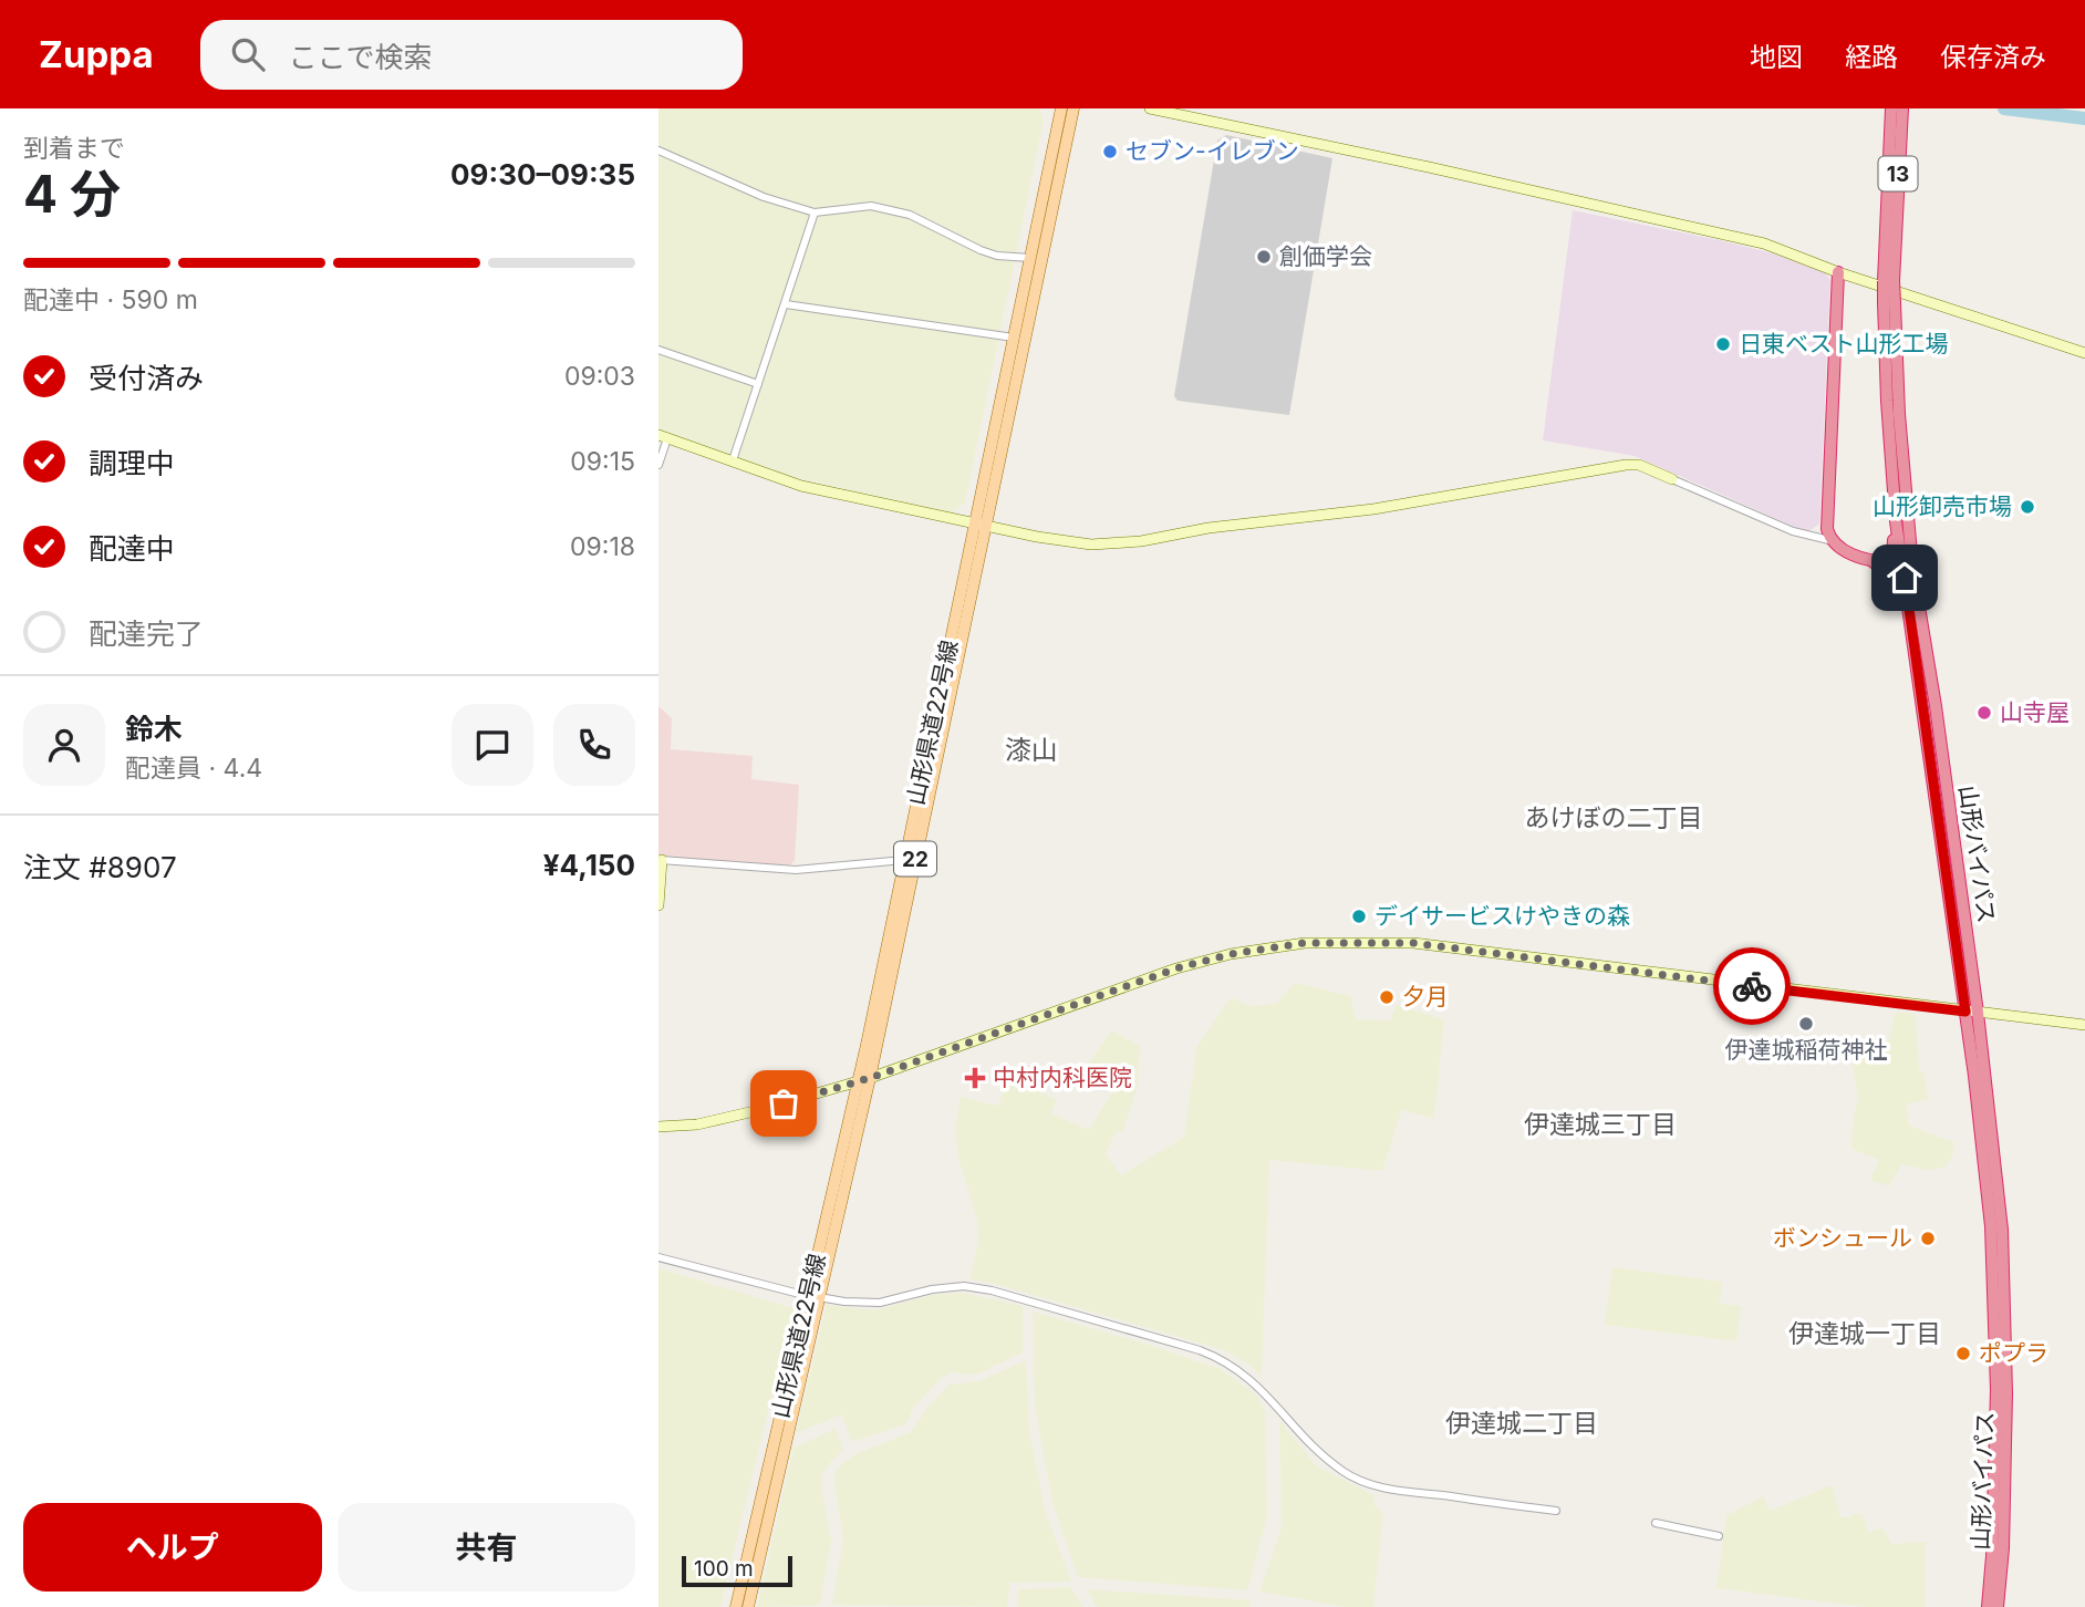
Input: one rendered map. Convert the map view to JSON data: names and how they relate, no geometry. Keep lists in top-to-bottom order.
{
  "streets": {
    "highway": ["13", "山形バイパス"],
    "main road": ["山形県道22号線", "22"]
  },
  "districts": [
    "漆山",
    "あけぼの二丁目",
    "伊達城三丁目",
    "伊達城一丁目",
    "伊達城二丁目"
  ],
  "places": {
    "other": [
      "セブン-イレブン",
      "創価学会",
      "日東ベスト山形工場",
      "山形卸売市場",
      "山寺屋",
      "デイサービスけやきの森",
      "夕月",
      "伊達城稲荷神社",
      "ボンシュール",
      "ポプラ"
    ],
    "health": ["中村内科医院"]
  },
  "scale_bar": "100 m",
  "page": {
    "header": "Zuppa",
    "search": "ここで検索",
    "nav": ["地図", "経路", "保存済み"],
    "heading": ["4 分", "到着まで", "09:30–09:35"],
    "panel": [
      "鈴木",
      "配達員 · 4.4",
      "注文 #8907",
      "¥4,150"
    ],
    "bar": "配達中 · 590 m",
    "list": [
      ["受付済み", "09:03"],
      ["調理中", "09:15"],
      ["配達中", "09:18"],
      "配達完了"
    ],
    "buttons": ["ヘルプ", "共有"],
    "scale": "100 m"
  }
}
